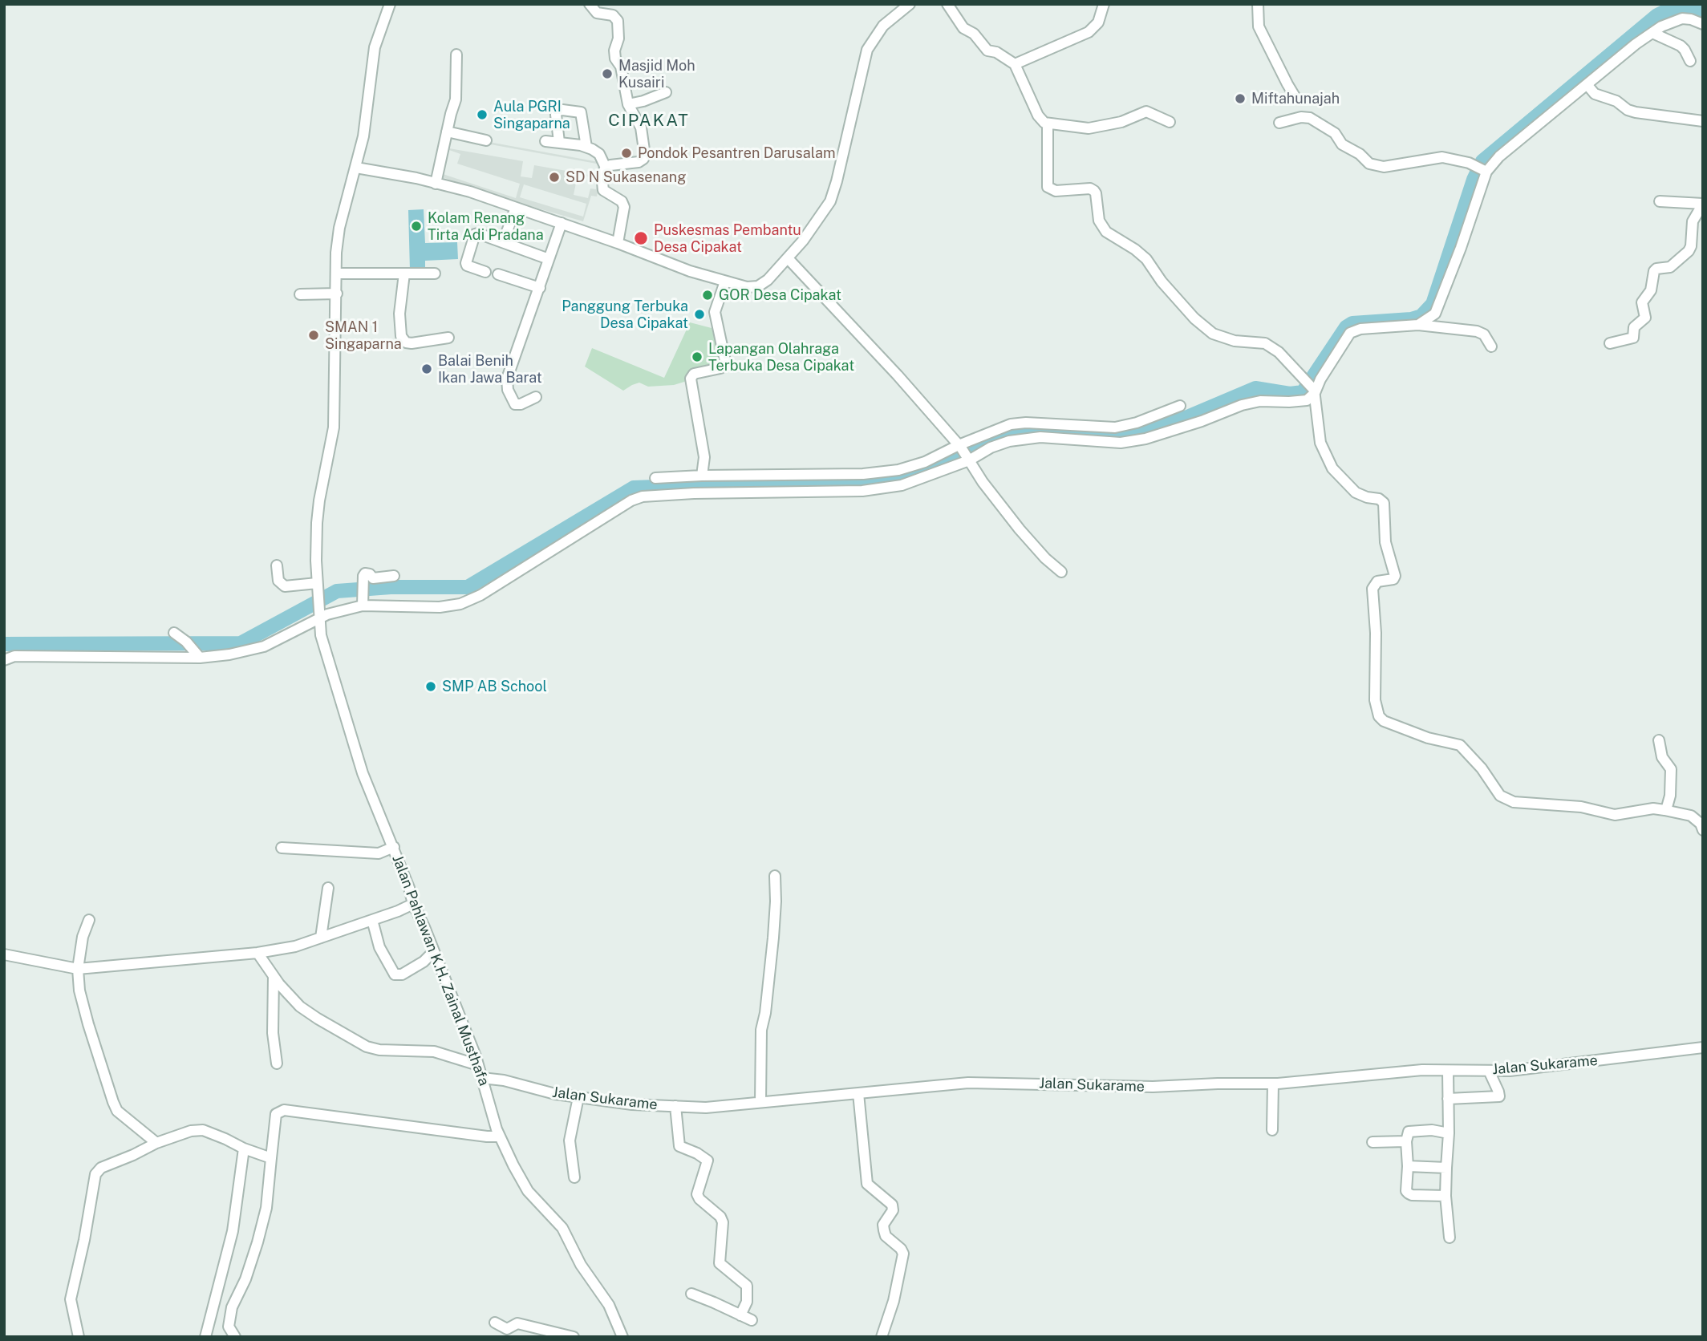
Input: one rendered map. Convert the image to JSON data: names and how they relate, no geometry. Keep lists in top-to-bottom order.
{
  "streets": {
    "street": ["Jalan Pahlawan K.H. Zainal Musthafa", "Jalan Sukarame"]
  },
  "crossings": [
    ["Jalan Pahlawan K.H. Zainal Musthafa", "Jalan Sukarame"]
  ],
  "districts": ["CIPAKAT"],
  "places": [
    "Masjid Moh Kusairi",
    "Miftahunajah",
    "Aula PGRI Singaparna",
    "Pondok Pesantren Darusalam",
    "SD N Sukasenang",
    "Kolam Renang Tirta Adi Pradana",
    "Puskesmas Pembantu Desa Cipakat",
    "GOR Desa Cipakat",
    "Panggung Terbuka Desa Cipakat",
    "SMAN 1 Singaparna",
    "Lapangan Olahraga Terbuka Desa Cipakat",
    "Balai Benih Ikan Jawa Barat",
    "SMP AB School"
  ]
}
